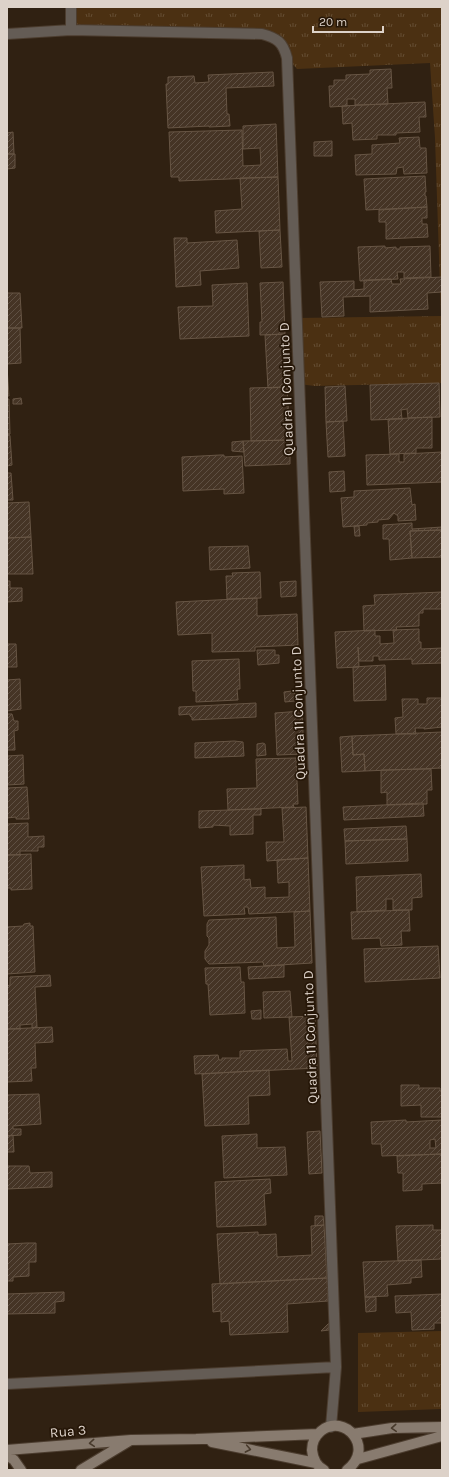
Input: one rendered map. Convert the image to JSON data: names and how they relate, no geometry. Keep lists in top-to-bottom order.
{
  "streets": {
    "main road": ["Rua 3"],
    "street": ["Quadra 11 Conjunto D"]
  },
  "one_way": ["Rua 3"],
  "scale_bar": "20 m"
}
